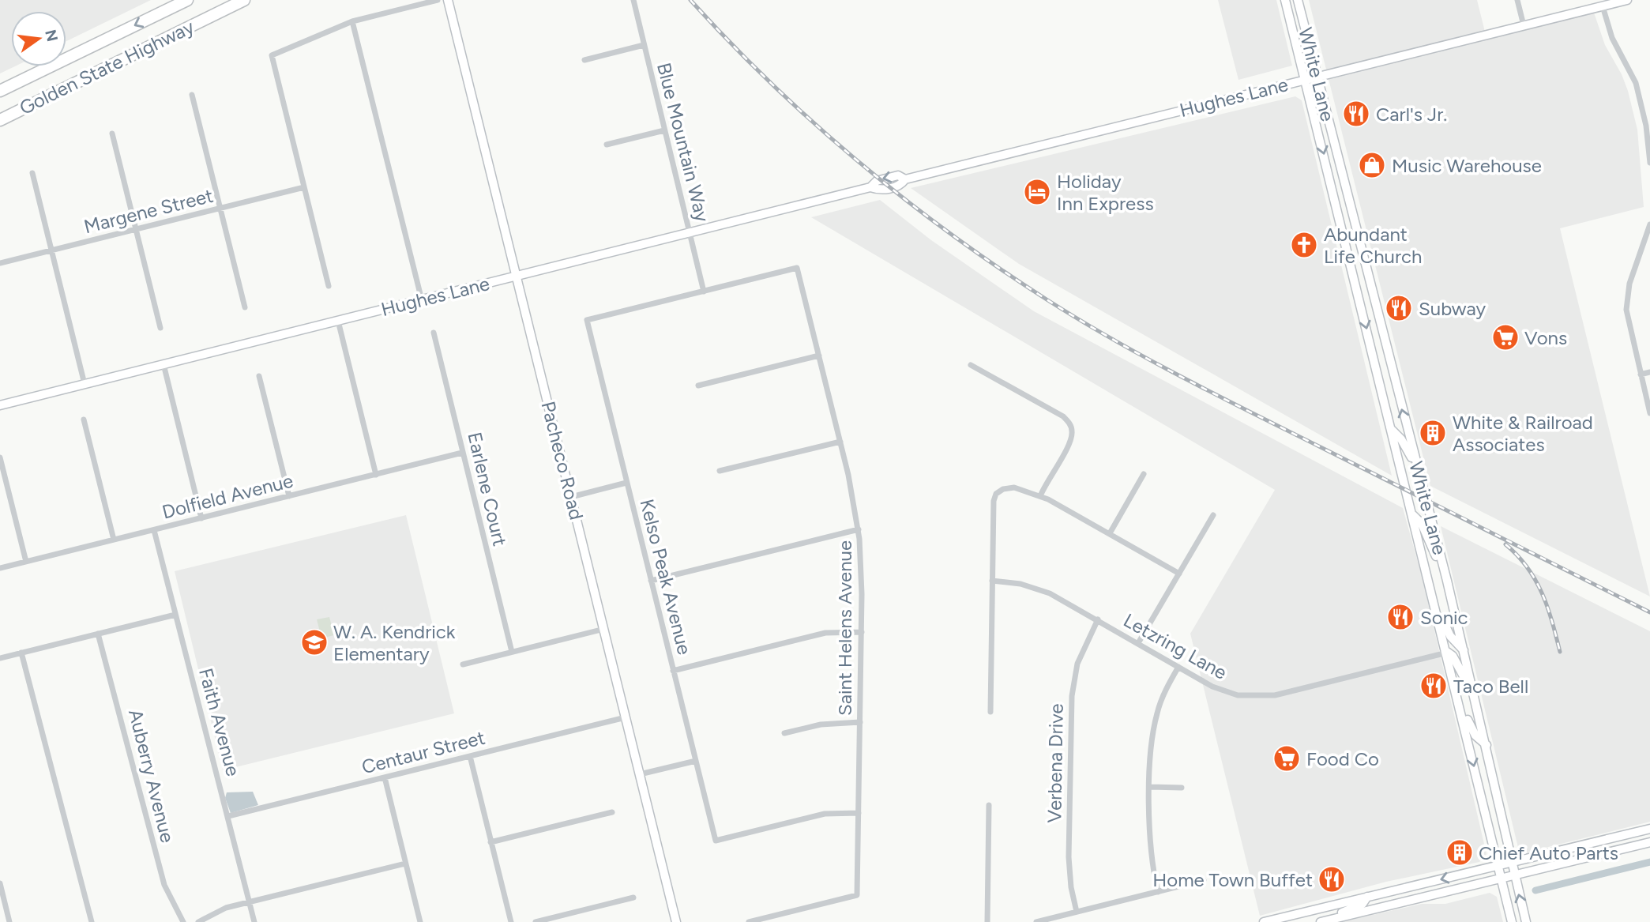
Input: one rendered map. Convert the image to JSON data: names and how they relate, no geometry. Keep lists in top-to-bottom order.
{
  "streets": {
    "highway": ["Golden State Highway"],
    "street": [
      "White Lane",
      "Hughes Lane",
      "Blue Mountain Way",
      "Margene Street",
      "Pacheco Road",
      "Earlene Court",
      "Dolfield Avenue",
      "Kelso Peak Avenue",
      "Saint Helens Avenue",
      "Letzring Lane",
      "Faith Avenue",
      "Centaur Street",
      "Verbena Drive",
      "Auberry Avenue"
    ]
  },
  "crossings": [
    ["White Lane", "Hughes Lane"],
    ["White Lane", "Letzring Lane"],
    ["Hughes Lane", "Blue Mountain Way"],
    ["Hughes Lane", "Pacheco Road"],
    ["Blue Mountain Way", "Kelso Peak Avenue"],
    ["Blue Mountain Way", "Saint Helens Avenue"],
    ["Pacheco Road", "Centaur Street"],
    ["Earlene Court", "Dolfield Avenue"],
    ["Dolfield Avenue", "Faith Avenue"],
    ["Kelso Peak Avenue", "Saint Helens Avenue"],
    ["Letzring Lane", "Verbena Drive"],
    ["Faith Avenue", "Centaur Street"]
  ],
  "places": {
    "restaurant": [
      "Carl's Jr.",
      "Subway",
      "Sonic",
      "Taco Bell",
      "Home Town Buffet"
    ],
    "shop": ["Music Warehouse"],
    "hotel": ["Holiday Inn Express"],
    "church": ["Abundant Life Church"],
    "supermarket": ["Vons", "Food Co"],
    "building": ["White & Railroad Associates", "Chief Auto Parts"],
    "school or university": ["W. A. Kendrick Elementary"]
  },
  "north": "right"
}
